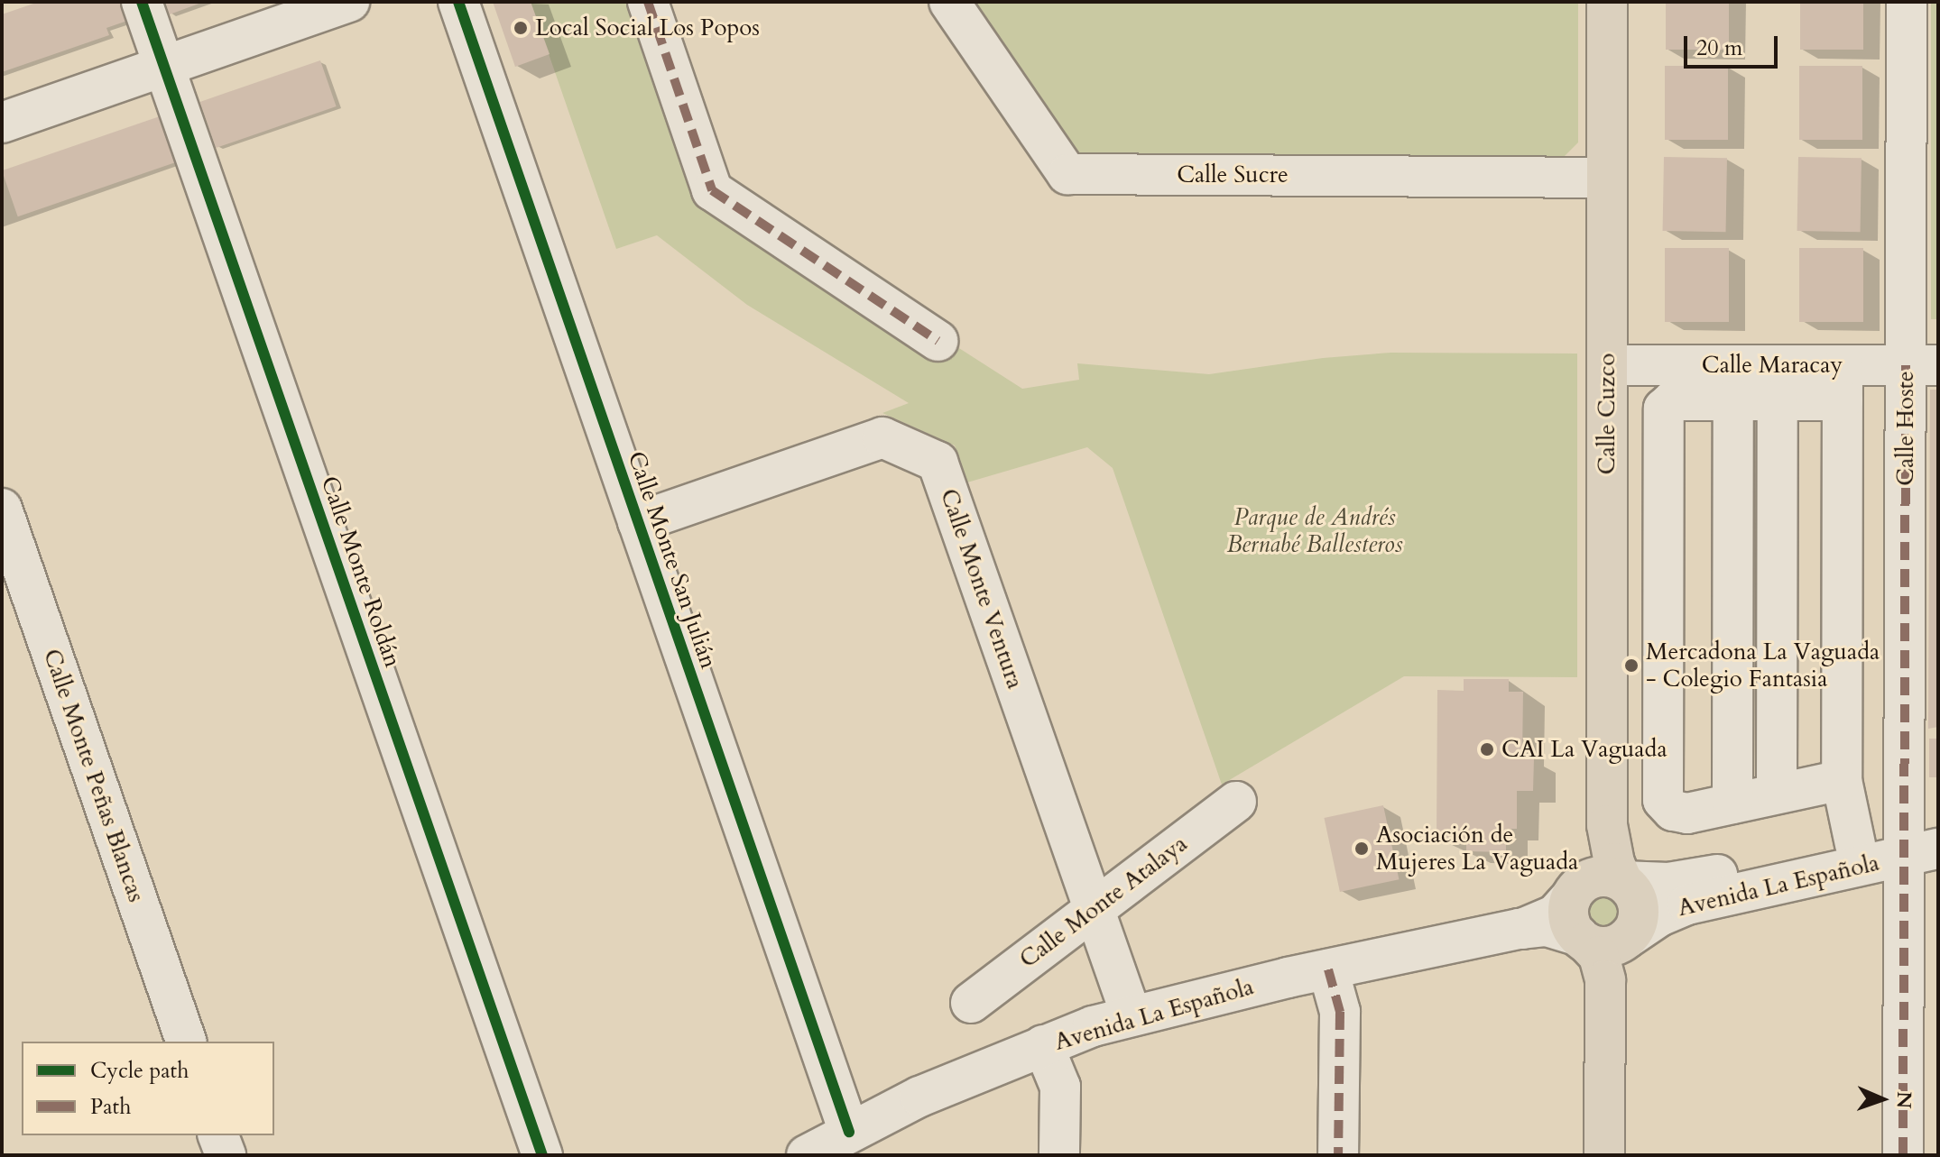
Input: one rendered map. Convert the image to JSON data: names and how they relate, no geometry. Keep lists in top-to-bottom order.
{
  "streets": {
    "main road": ["Calle Cuzco"],
    "street": [
      "Calle Sucre",
      "Calle Maracay",
      "Calle Hoste",
      "Calle Monte San Julián",
      "Calle Monte Roldán",
      "Calle Monte Ventura",
      "Calle Monte Peñas Blancas",
      "Avenida La Española",
      "Calle Monte Atalaya"
    ]
  },
  "crossings": [
    ["Calle Sucre", "Calle Cuzco"],
    ["Calle Maracay", "Calle Cuzco"],
    ["Calle Maracay", "Calle Hoste"],
    ["Calle Cuzco", "Avenida La Española"],
    ["Calle Hoste", "Avenida La Española"],
    ["Calle Monte San Julián", "Calle Monte Ventura"],
    ["Calle Monte San Julián", "Avenida La Española"],
    ["Calle Monte Ventura", "Avenida La Española"],
    ["Calle Monte Ventura", "Calle Monte Atalaya"]
  ],
  "parks": ["Parque de Andrés Bernabé Ballesteros"],
  "places": [
    "Local Social Los Popos",
    "Mercadona La Vaguada - Colegio Fantasia",
    "CAI La Vaguada",
    "Asociación de Mujeres La Vaguada"
  ],
  "legend": ["Cycle path", "Path"],
  "scale_bar": "20 m",
  "north": "right"
}
